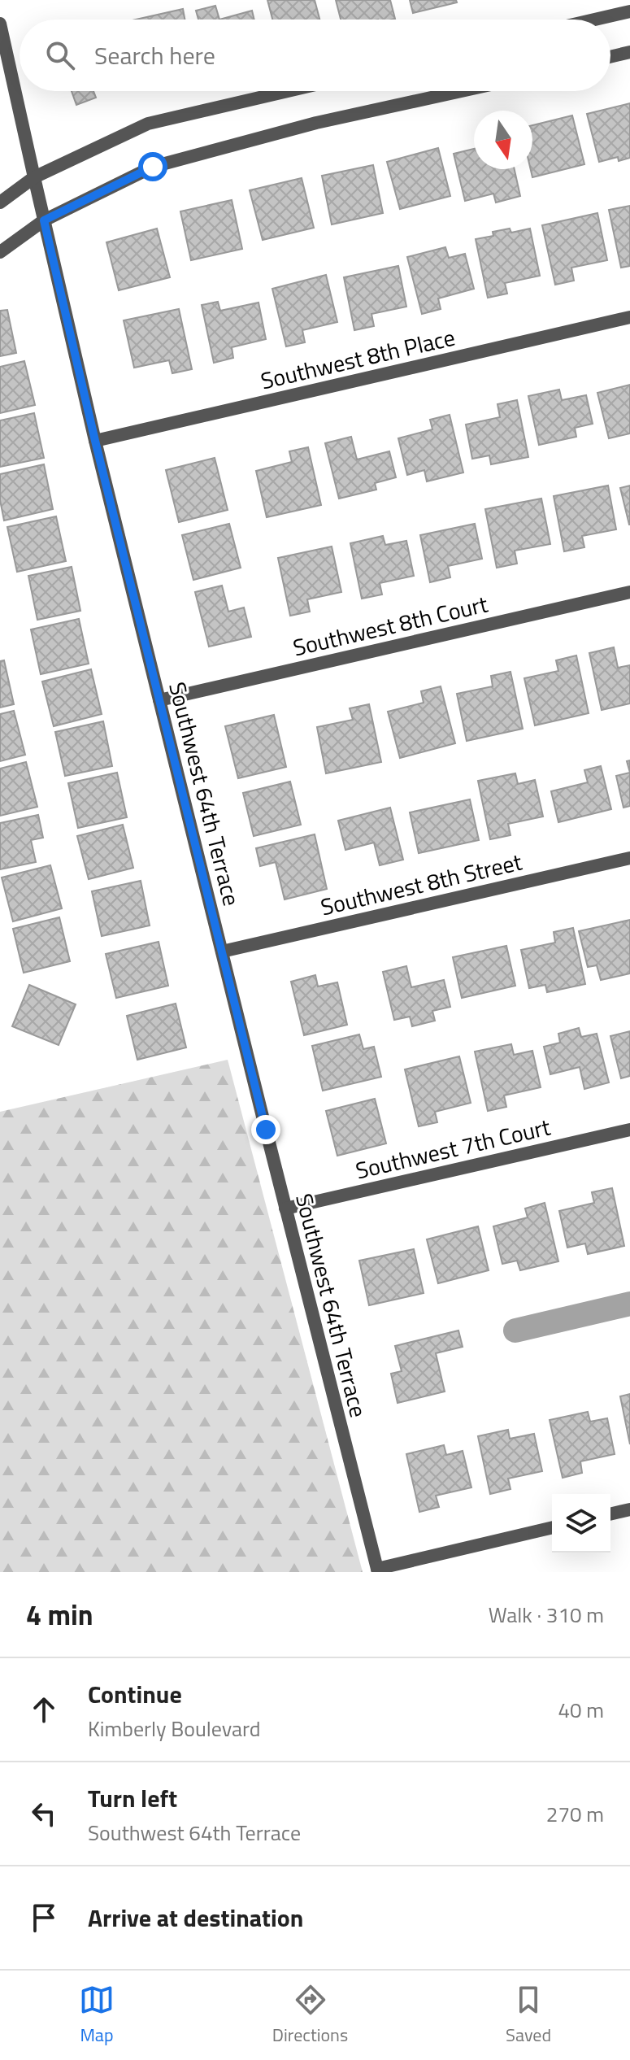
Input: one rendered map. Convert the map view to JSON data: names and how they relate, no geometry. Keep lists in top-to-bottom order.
{
  "streets": {
    "street": [
      "Southwest 8th Place",
      "Southwest 8th Court",
      "Southwest 64th Terrace",
      "Southwest 8th Street",
      "Southwest 7th Court"
    ]
  },
  "crossings": [
    ["Southwest 8th Place", "Southwest 64th Terrace"],
    ["Southwest 8th Court", "Southwest 64th Terrace"],
    ["Southwest 64th Terrace", "Southwest 8th Street"],
    ["Southwest 64th Terrace", "Southwest 7th Court"]
  ],
  "north": "bottom",
  "page": {
    "search": "Search here",
    "heading": ["4 min", "Walk · 310 m"],
    "list": [
      ["Continue", "Kimberly Boulevard", "40 m"],
      ["Turn left", "Southwest 64th Terrace", "270 m"],
      "Arrive at destination"
    ],
    "nav": ["Map", "Directions", "Saved"]
  }
}
